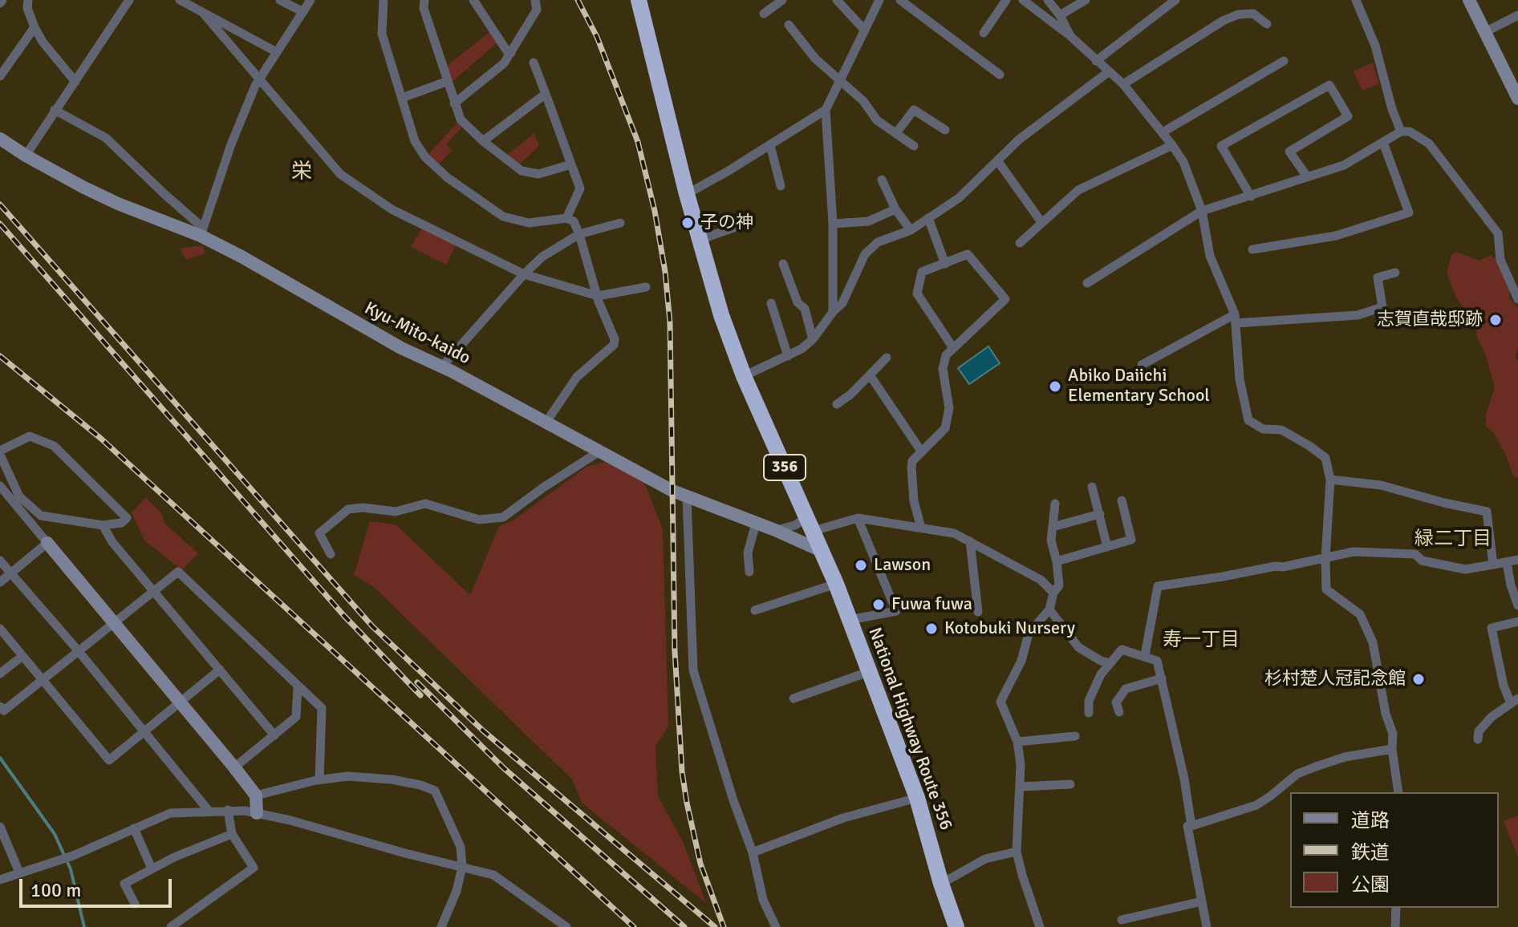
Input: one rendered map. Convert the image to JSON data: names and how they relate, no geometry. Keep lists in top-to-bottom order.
{
  "streets": {
    "highway": ["356", "National Highway Route 356"],
    "street": ["Kyu-Mito-kaido"]
  },
  "crossings": [
    ["Kyu-Mito-kaido", "National Highway Route 356"]
  ],
  "districts": ["栄", "緑二丁目", "寿一丁目"],
  "places": [
    "子の神",
    "志賀直哉邸跡",
    "Abiko Daiichi Elementary School",
    "Lawson",
    "Fuwa fuwa",
    "Kotobuki Nursery",
    "杉村楚人冠記念館"
  ],
  "legend": ["道路", "鉄道", "公園"],
  "scale_bar": "100 m"
}
